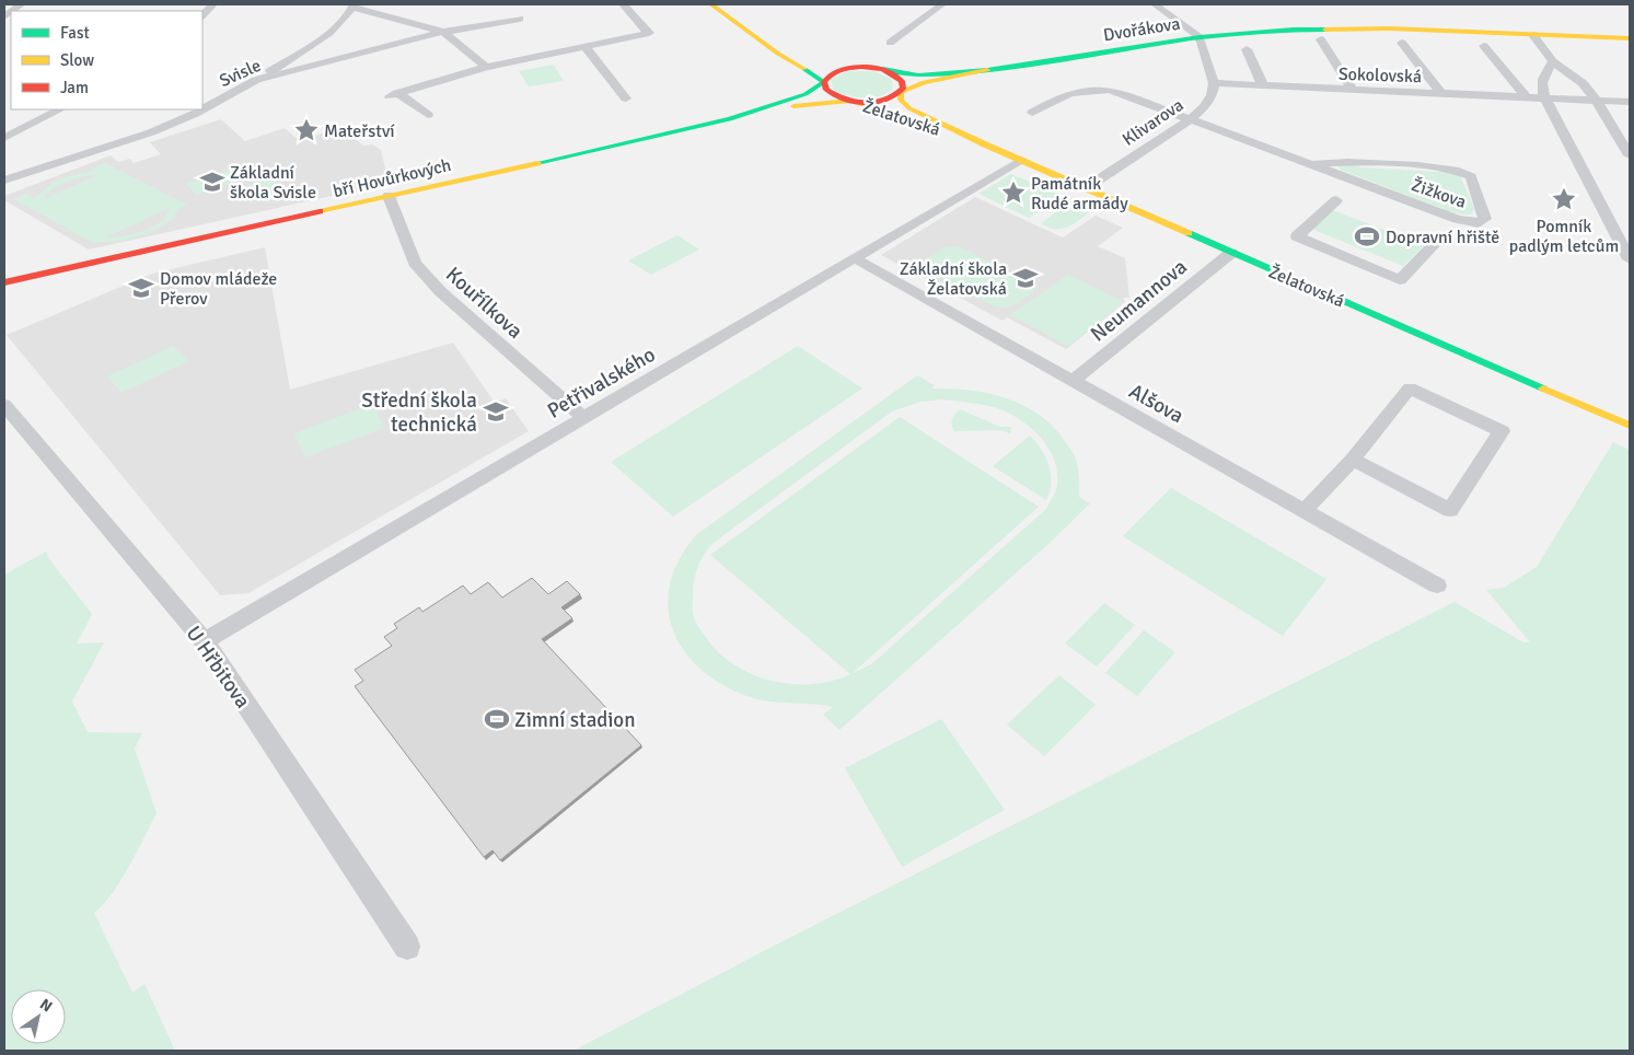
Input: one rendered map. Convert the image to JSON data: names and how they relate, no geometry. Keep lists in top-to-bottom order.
{
  "streets": {
    "main road": ["Dvořákova", "Želatovská", "bří Hovůrkových"],
    "street": [
      "Svisle",
      "Sokolovská",
      "Klivarova",
      "Žižkova",
      "Neumannova",
      "Kouřílkova",
      "Petřivalského",
      "Alšova",
      "U Hřbitova"
    ]
  },
  "crossings": [
    ["Dvořákova", "Želatovská"],
    ["Dvořákova", "bří Hovůrkových"],
    ["Sokolovská", "Klivarova"],
    ["Želatovská", "Klivarova"],
    ["Želatovská", "bří Hovůrkových"],
    ["Želatovská", "Žižkova"],
    ["Želatovská", "Neumannova"],
    ["Želatovská", "Petřivalského"],
    ["Klivarova", "Žižkova"],
    ["bří Hovůrkových", "Kouřílkova"],
    ["Neumannova", "Alšova"],
    ["Kouřílkova", "Petřivalského"],
    ["Petřivalského", "Alšova"],
    ["Petřivalského", "U Hřbitova"]
  ],
  "places": {
    "place": ["Mateřství", "Památník Rudé armády", "Pomník padlým letcům"],
    "school or university": [
      "Základní škola Svisle",
      "Základní škola Želatovská",
      "Domov mládeže Přerov",
      "Střední škola technická"
    ],
    "sports": ["Dopravní hřiště", "Zimní stadion"]
  },
  "legend": ["Fast", "Slow", "Jam"],
  "north": "top right"
}
